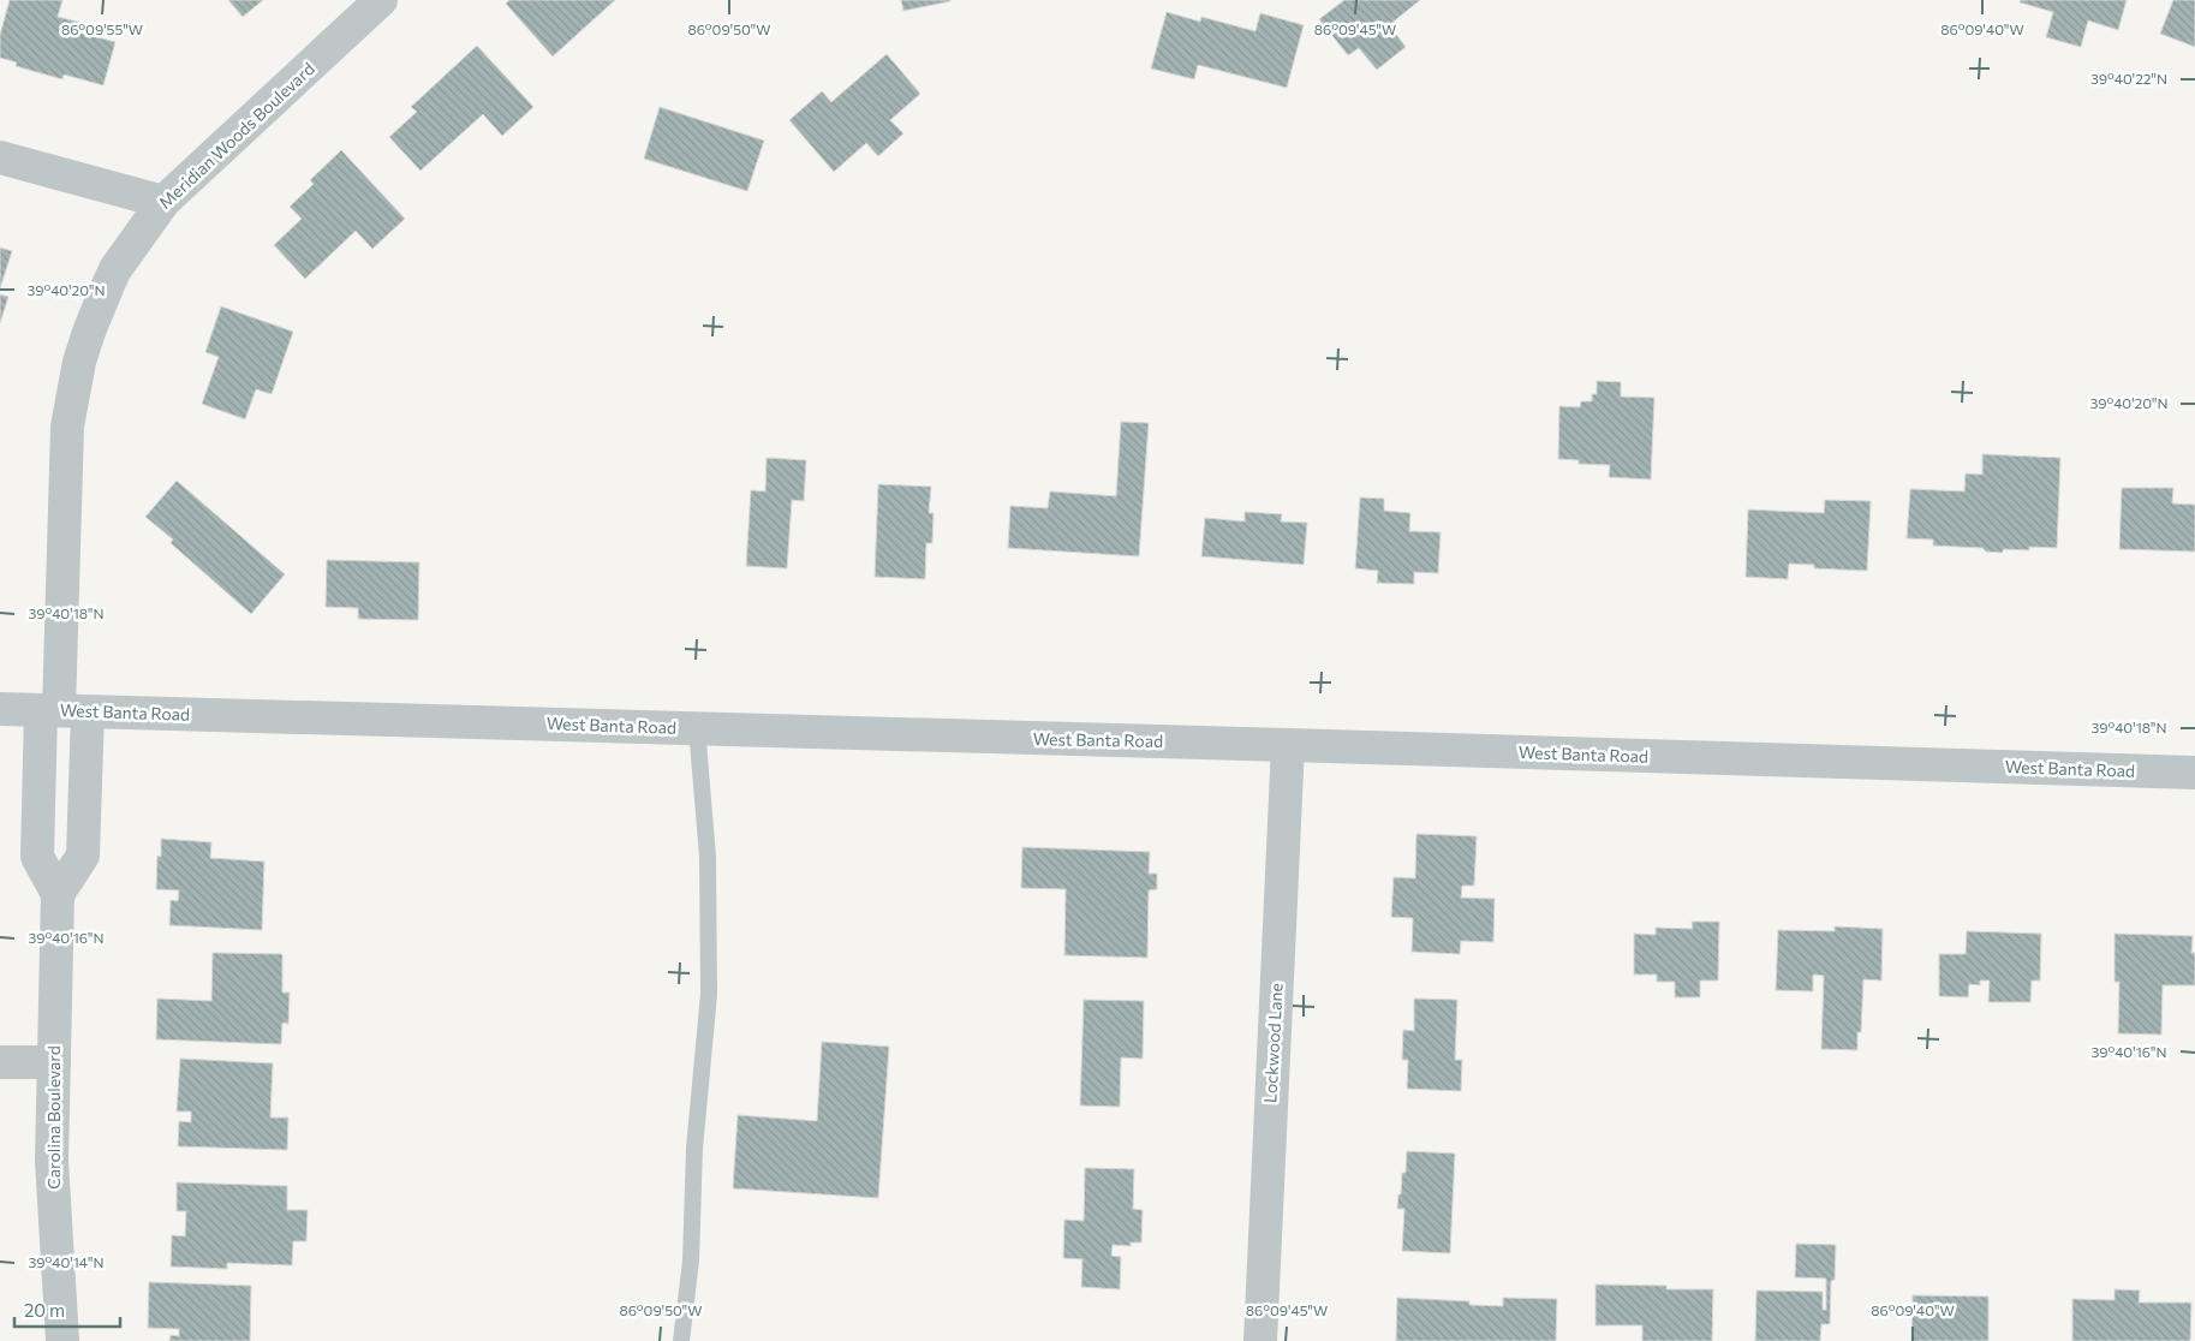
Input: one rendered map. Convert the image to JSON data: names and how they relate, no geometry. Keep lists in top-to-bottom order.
{
  "streets": {
    "street": [
      "Meridian Woods Boulevard",
      "West Banta Road",
      "Lockwood Lane",
      "Carolina Boulevard"
    ]
  },
  "crossings": [
    ["Meridian Woods Boulevard", "West Banta Road"],
    ["West Banta Road", "Lockwood Lane"]
  ],
  "scale_bar": "20 m",
  "coordinates": [
    "86°09'55\"W",
    "86°09'50\"W",
    "86°09'45\"W",
    "86°09'40\"W",
    "39°40'22\"N",
    "39°40'20\"N",
    "39°40'18\"N",
    "39°40'16\"N",
    "39°40'14\"N"
  ]
}
